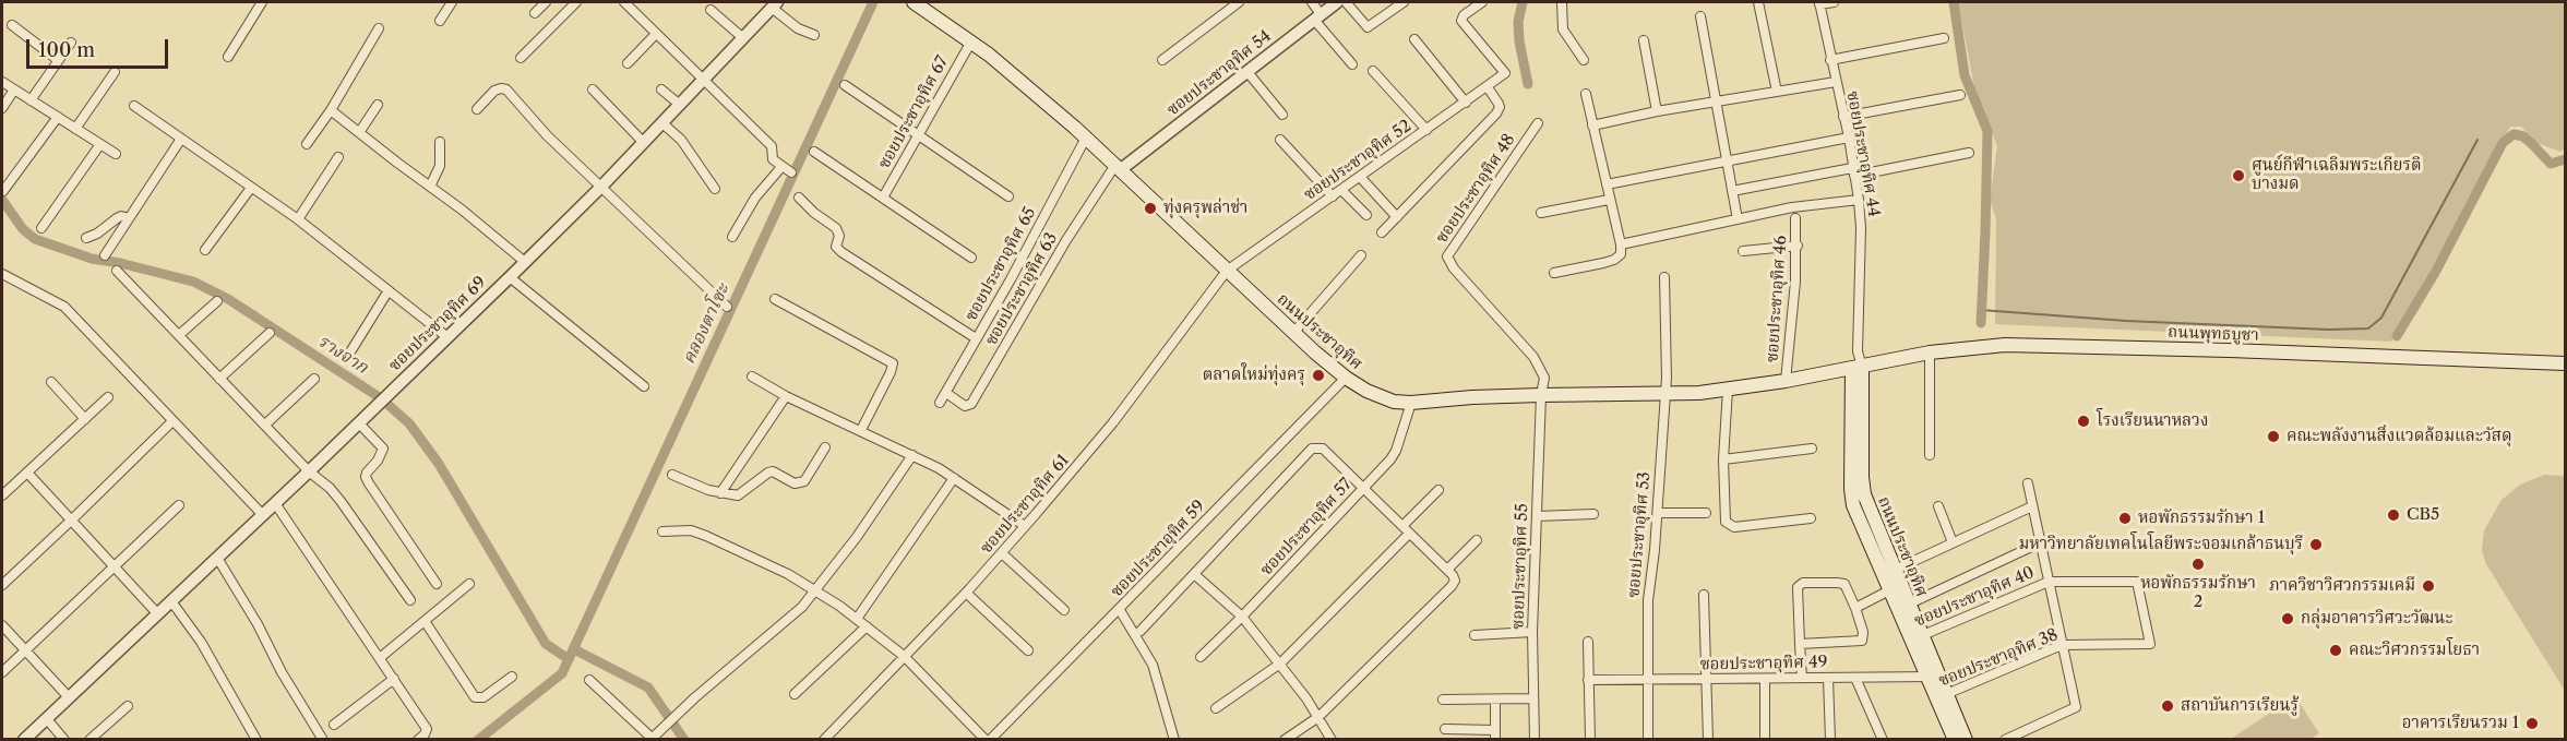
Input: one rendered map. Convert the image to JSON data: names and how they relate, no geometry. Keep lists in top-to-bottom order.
{
  "streets": {
    "main road": ["ถนนประชาอุทิศ", "ถนนพุทธบูชา"],
    "street": [
      "ซอยประชาอุทิศ 54",
      "ซอยประชาอุทิศ 67",
      "ซอยประชาอุทิศ 44",
      "ซอยประชาอุทิศ 52",
      "ซอยประชาอุทิศ 48",
      "ซอยประชาอุทิศ 65",
      "ซอยประชาอุทิศ 63",
      "ซอยประชาอุทิศ 46",
      "ซอยประชาอุทิศ 69",
      "ซอยประชาอุทิศ 61",
      "ซอยประชาอุทิศ 57",
      "ซอยประชาอุทิศ 53",
      "ซอยประชาอุทิศ 59",
      "ซอยประชาอุทิศ 55",
      "ซอยประชาอุทิศ 40",
      "ซอยประชาอุทิศ 38",
      "ซอยประชาอุทิศ 49"
    ]
  },
  "crossings": [
    ["ซอยประชาอุทิศ 54", "ซอยประชาอุทิศ 63"],
    ["ซอยประชาอุทิศ 54", "ถนนประชาอุทิศ"],
    ["ซอยประชาอุทิศ 67", "ถนนประชาอุทิศ"],
    ["ซอยประชาอุทิศ 44", "ถนนประชาอุทิศ"],
    ["ซอยประชาอุทิศ 44", "ถนนพุทธบูชา"],
    ["ซอยประชาอุทิศ 52", "ถนนประชาอุทิศ"],
    ["ซอยประชาอุทิศ 52", "ซอยประชาอุทิศ 61"],
    ["ซอยประชาอุทิศ 48", "ถนนประชาอุทิศ"],
    ["ซอยประชาอุทิศ 48", "ซอยประชาอุทิศ 55"],
    ["ซอยประชาอุทิศ 65", "ซอยประชาอุทิศ 63"],
    ["ซอยประชาอุทิศ 65", "ถนนประชาอุทิศ"],
    ["ซอยประชาอุทิศ 63", "ถนนประชาอุทิศ"],
    ["ซอยประชาอุทิศ 46", "ถนนประชาอุทิศ"],
    ["ถนนประชาอุทิศ", "ถนนพุทธบูชา"],
    ["ถนนประชาอุทิศ", "ซอยประชาอุทิศ 61"],
    ["ถนนประชาอุทิศ", "ซอยประชาอุทิศ 57"],
    ["ถนนประชาอุทิศ", "ซอยประชาอุทิศ 53"],
    ["ถนนประชาอุทิศ", "ซอยประชาอุทิศ 59"],
    ["ถนนประชาอุทิศ", "ซอยประชาอุทิศ 55"],
    ["ถนนประชาอุทิศ", "ซอยประชาอุทิศ 40"],
    ["ถนนประชาอุทิศ", "ซอยประชาอุทิศ 38"],
    ["ถนนประชาอุทิศ", "ซอยประชาอุทิศ 49"],
    ["ซอยประชาอุทิศ 53", "ซอยประชาอุทิศ 49"],
    ["ซอยประชาอุทิศ 40", "ซอยประชาอุทิศ 38"]
  ],
  "water": ["คลองตาโซะ", "รางจาก"],
  "places": [
    "ศูนย์กีฬาเฉลิมพระเกียรติ บางมด",
    "ทุ่งครุพล่าช่า",
    "ตลาดใหม่ทุ่งครุ",
    "โรงเรียนนาหลวง",
    "คณะพลังงานสิ่งแวดล้อมและวัสดุ",
    "CB5",
    "หอพักธรรมรักษา 1",
    "มหาวิทยาลัยเทคโนโลยีพระจอมเกล้าธนบุรี",
    "หอพักธรรมรักษา 2",
    "ภาควิชาวิศวกรรมเคมี",
    "กลุ่มอาคารวิศวะวัฒนะ",
    "คณะวิศวกรรมโยธา",
    "สถาบันการเรียนรู้",
    "อาคารเรียนรวม 1"
  ],
  "scale_bar": "100 m"
}
